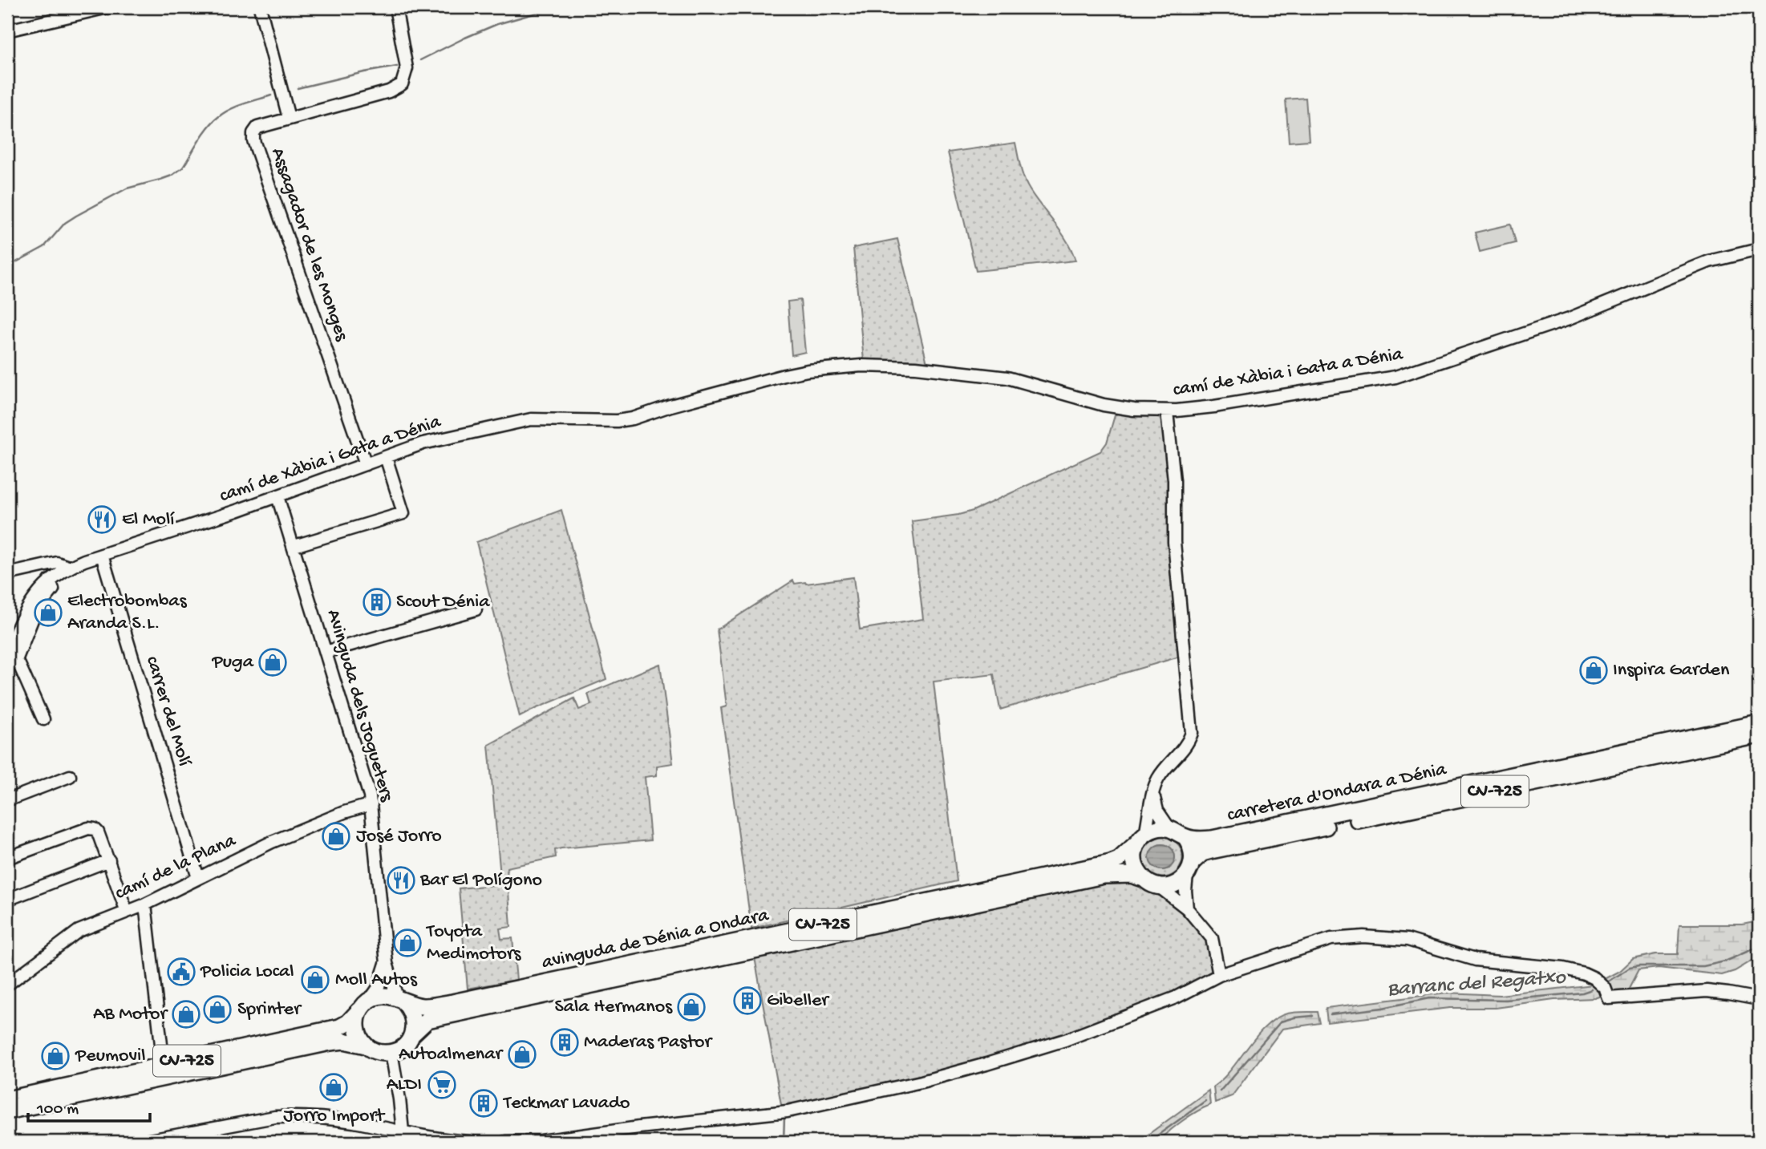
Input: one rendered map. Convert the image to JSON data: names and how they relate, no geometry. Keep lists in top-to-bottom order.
{
  "streets": {
    "main road": ["CV-725", "carretera d'Ondara a Dénia", "avinguda de Dénia a Ondara"],
    "street": [
      "Assagador de les Monges",
      "camí de Xàbia i Gata a Dénia",
      "Avinguda dels Jogueters",
      "carrer del Molí",
      "camí de la Plana"
    ]
  },
  "crossings": [
    ["Assagador de les Monges", "camí de Xàbia i Gata a Dénia"],
    ["camí de Xàbia i Gata a Dénia", "Avinguda dels Jogueters"],
    ["camí de Xàbia i Gata a Dénia", "carrer del Molí"],
    ["Avinguda dels Jogueters", "CV-725"],
    ["Avinguda dels Jogueters", "camí de la Plana"],
    ["Avinguda dels Jogueters", "avinguda de Dénia a Ondara"],
    ["carrer del Molí", "camí de la Plana"],
    ["CV-725", "carretera d'Ondara a Dénia"],
    ["CV-725", "avinguda de Dénia a Ondara"],
    ["carretera d'Ondara a Dénia", "avinguda de Dénia a Ondara"]
  ],
  "water": ["Barranc del Regatxo"],
  "places": {
    "restaurant": ["El Molí", "Bar El Polígono"],
    "building": [
      "Scout Dénia",
      "Gibeller",
      "Maderas Pastor",
      "Teckmar Lavado"
    ],
    "shop": [
      "Electrobombas Aranda S.L.",
      "Puga",
      "Inspira Garden",
      "José Jorro",
      "Toyota Medimotors",
      "Moll Autos",
      "Sala Hermanos",
      "Sprinter",
      "AB Motor",
      "Autoalmenar",
      "Peumovil",
      "Jorro Import"
    ],
    "public building": ["Policia Local"],
    "supermarket": ["ALDI"]
  },
  "scale_bar": "100 m"
}
